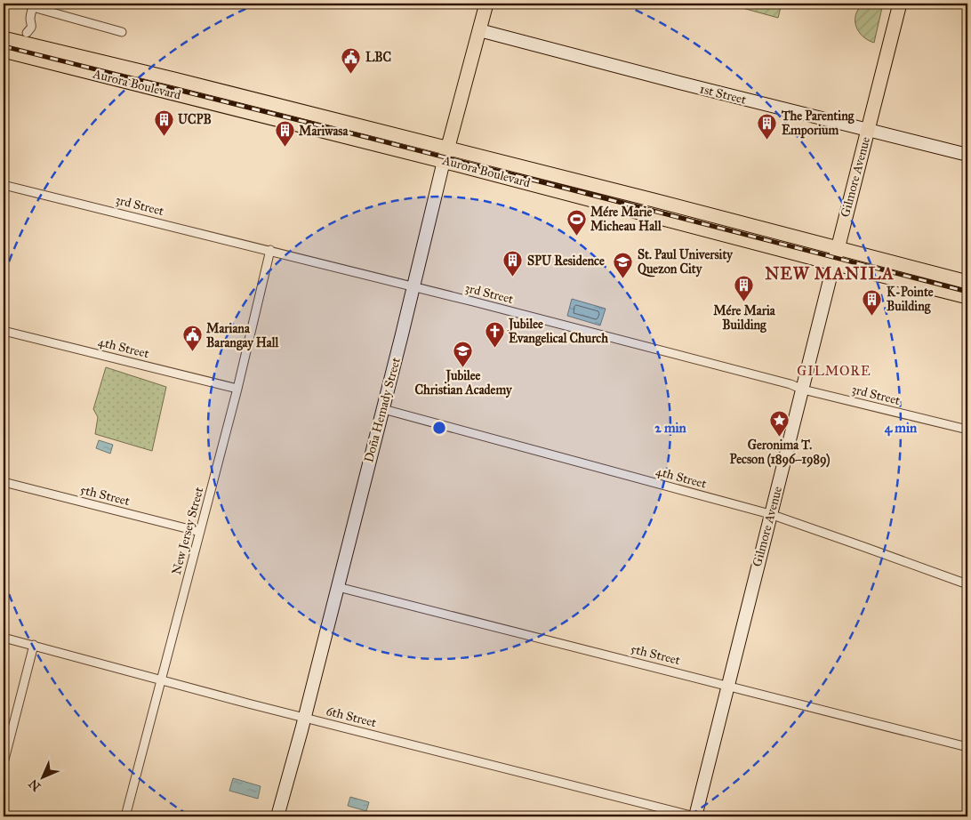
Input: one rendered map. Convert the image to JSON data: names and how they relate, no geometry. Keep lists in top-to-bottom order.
{
  "streets": {
    "main road": [
      "Aurora Boulevard",
      "1st Street",
      "Gilmore Avenue",
      "Doña Hemady Street"
    ],
    "street": [
      "3rd Street",
      "4th Street",
      "5th Street",
      "New Jersey Street",
      "6th Street"
    ]
  },
  "crossings": [
    ["Aurora Boulevard", "Gilmore Avenue"],
    ["Aurora Boulevard", "Doña Hemady Street"],
    ["1st Street", "Gilmore Avenue"],
    ["1st Street", "Doña Hemady Street"],
    ["Gilmore Avenue", "3rd Street"],
    ["Gilmore Avenue", "4th Street"],
    ["Gilmore Avenue", "5th Street"],
    ["Gilmore Avenue", "6th Street"],
    ["3rd Street", "Doña Hemady Street"],
    ["3rd Street", "New Jersey Street"],
    ["4th Street", "Doña Hemady Street"],
    ["4th Street", "New Jersey Street"],
    ["Doña Hemady Street", "5th Street"],
    ["Doña Hemady Street", "6th Street"],
    ["5th Street", "New Jersey Street"],
    ["New Jersey Street", "6th Street"]
  ],
  "districts": ["NEW MANILA", "GILMORE"],
  "places": {
    "public building": ["LBC", "Mariana Barangay Hall"],
    "building": [
      "UCPB",
      "The Parenting Emporium",
      "Mariwasa",
      "SPU Residence",
      "Mére Maria Building",
      "K-Pointe Building"
    ],
    "sports": ["Mére Marie Micheau Hall"],
    "school or university": ["St. Paul University Quezon City", "Jubilee Christian Academy"],
    "church": ["Jubilee Evangelical Church"],
    "place": ["Geronima T. Pecson (1896–1989)"]
  },
  "north": "bottom left",
  "rings": ["2 min", "4 min"]
}
